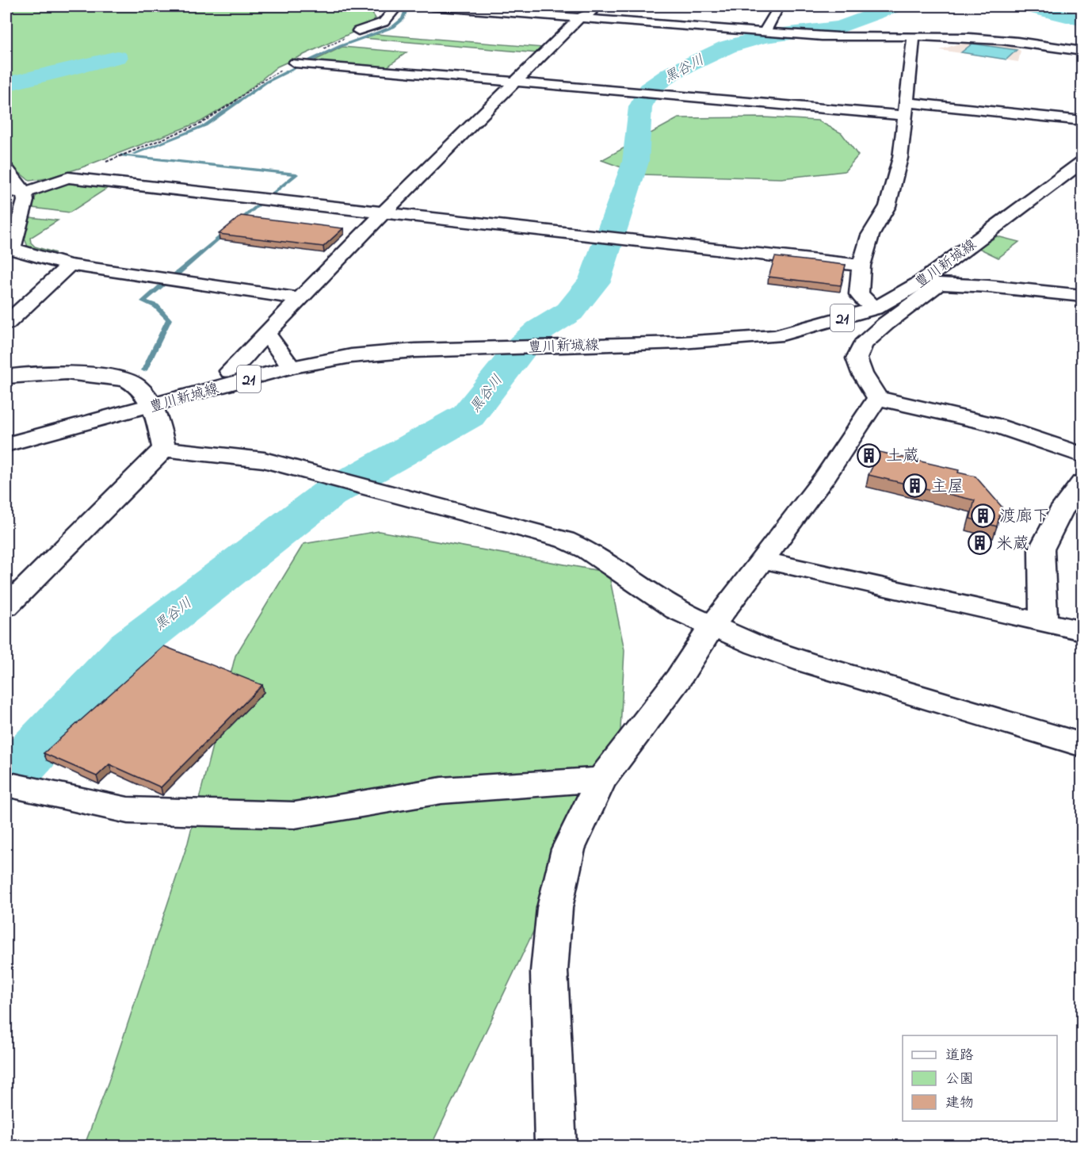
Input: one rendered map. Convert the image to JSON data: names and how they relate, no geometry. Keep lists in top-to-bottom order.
{
  "streets": {
    "street": ["豊川新城線", "21"]
  },
  "water": ["黒谷川"],
  "places": {
    "building": [
      "土蔵",
      "主屋",
      "渡廊下",
      "米蔵"
    ]
  },
  "legend": ["道路", "公園", "建物"]
}
